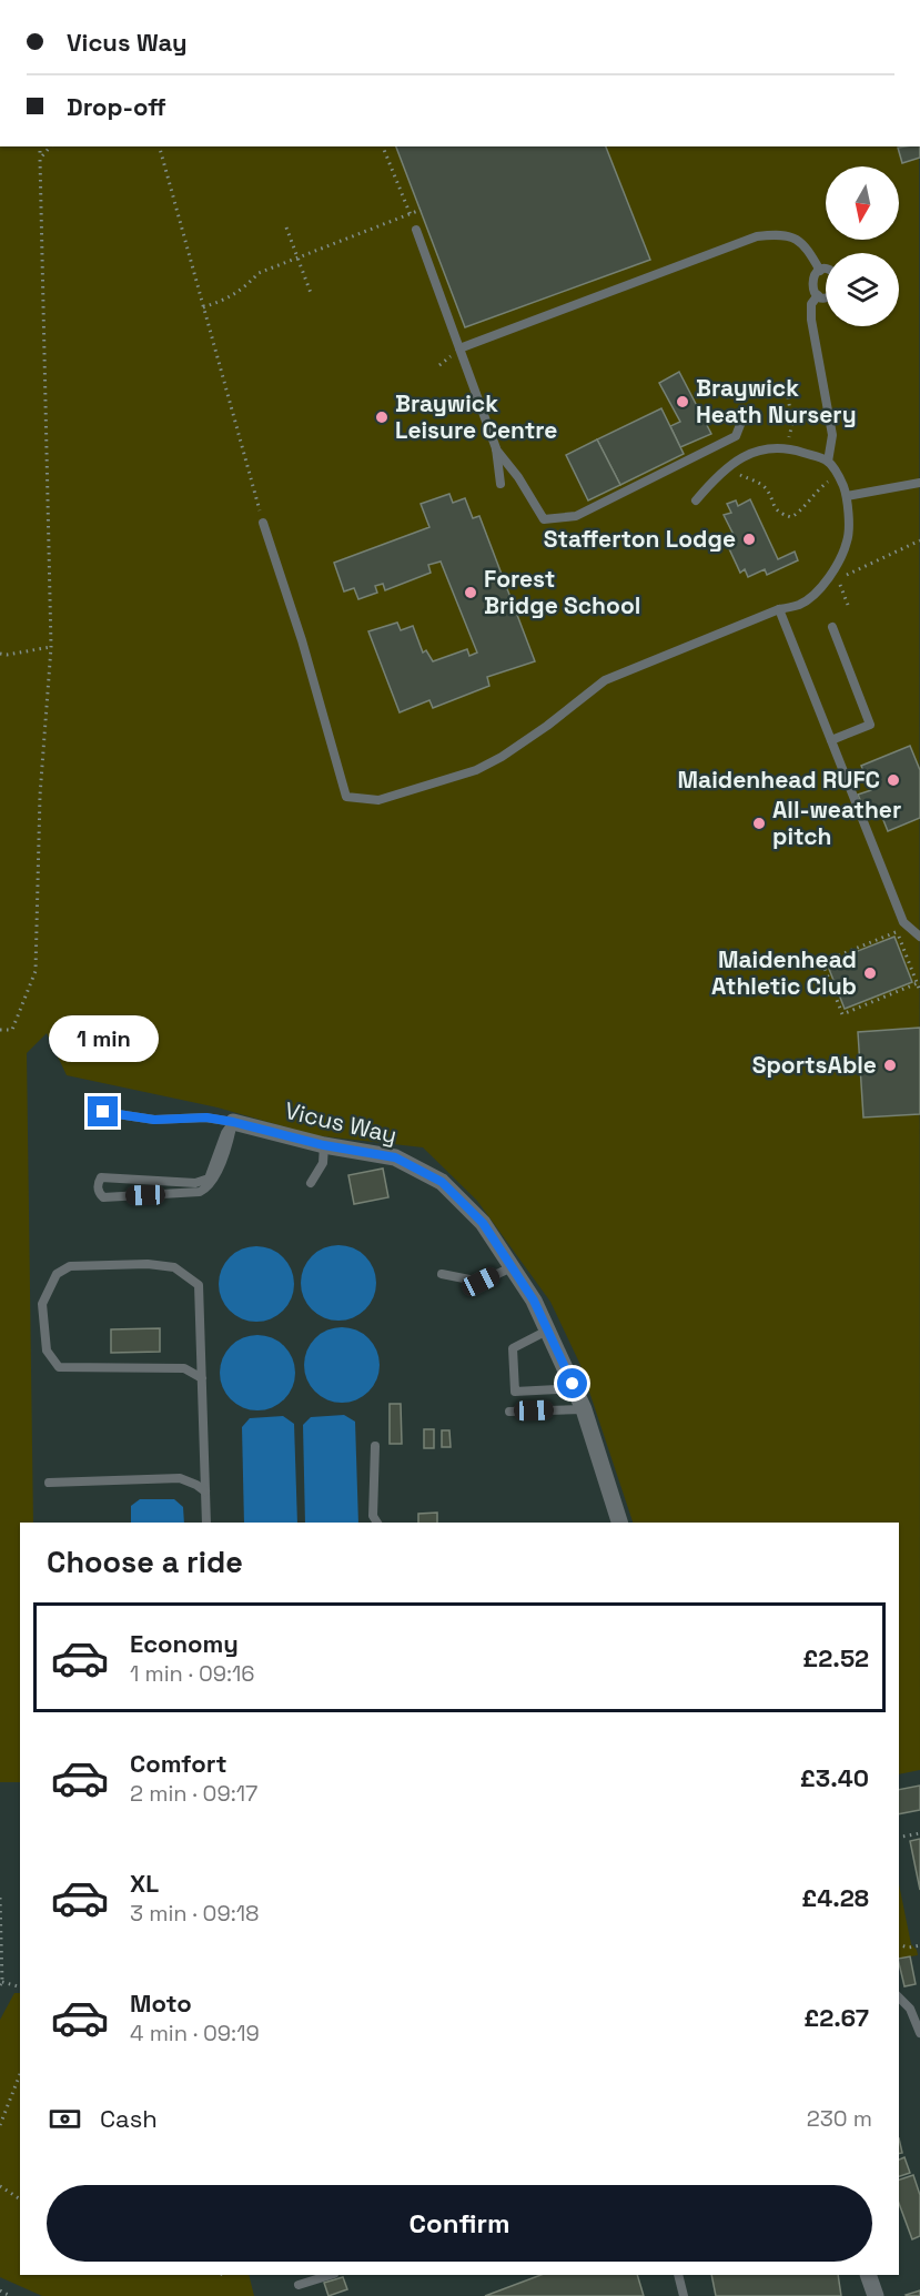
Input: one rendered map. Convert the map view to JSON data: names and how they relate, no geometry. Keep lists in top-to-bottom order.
{
  "streets": {
    "street": ["Vicus Way"]
  },
  "places": [
    "Braywick Heath Nursery",
    "Braywick Leisure Centre",
    "Stafferton Lodge",
    "Forest Bridge School",
    "Maidenhead RUFC",
    "All-weather pitch",
    "Maidenhead Athletic Club",
    "SportsAble"
  ],
  "north": "bottom",
  "page": {
    "banner": ["Vicus Way", "Drop-off"],
    "bubble": "1 min",
    "heading": "Choose a ride",
    "list": [
      {
        "name": "Economy",
        "note": "1 min · 09:16",
        "value": "£2.52"
      },
      {
        "name": "Comfort",
        "note": "2 min · 09:17",
        "value": "£3.40"
      },
      {
        "name": "XL",
        "note": "3 min · 09:18",
        "value": "£4.28"
      },
      {
        "name": "Moto",
        "note": "4 min · 09:19",
        "value": "£2.67"
      }
    ],
    "pay": ["Cash", "230 m"],
    "buttons": "Confirm"
  }
}
